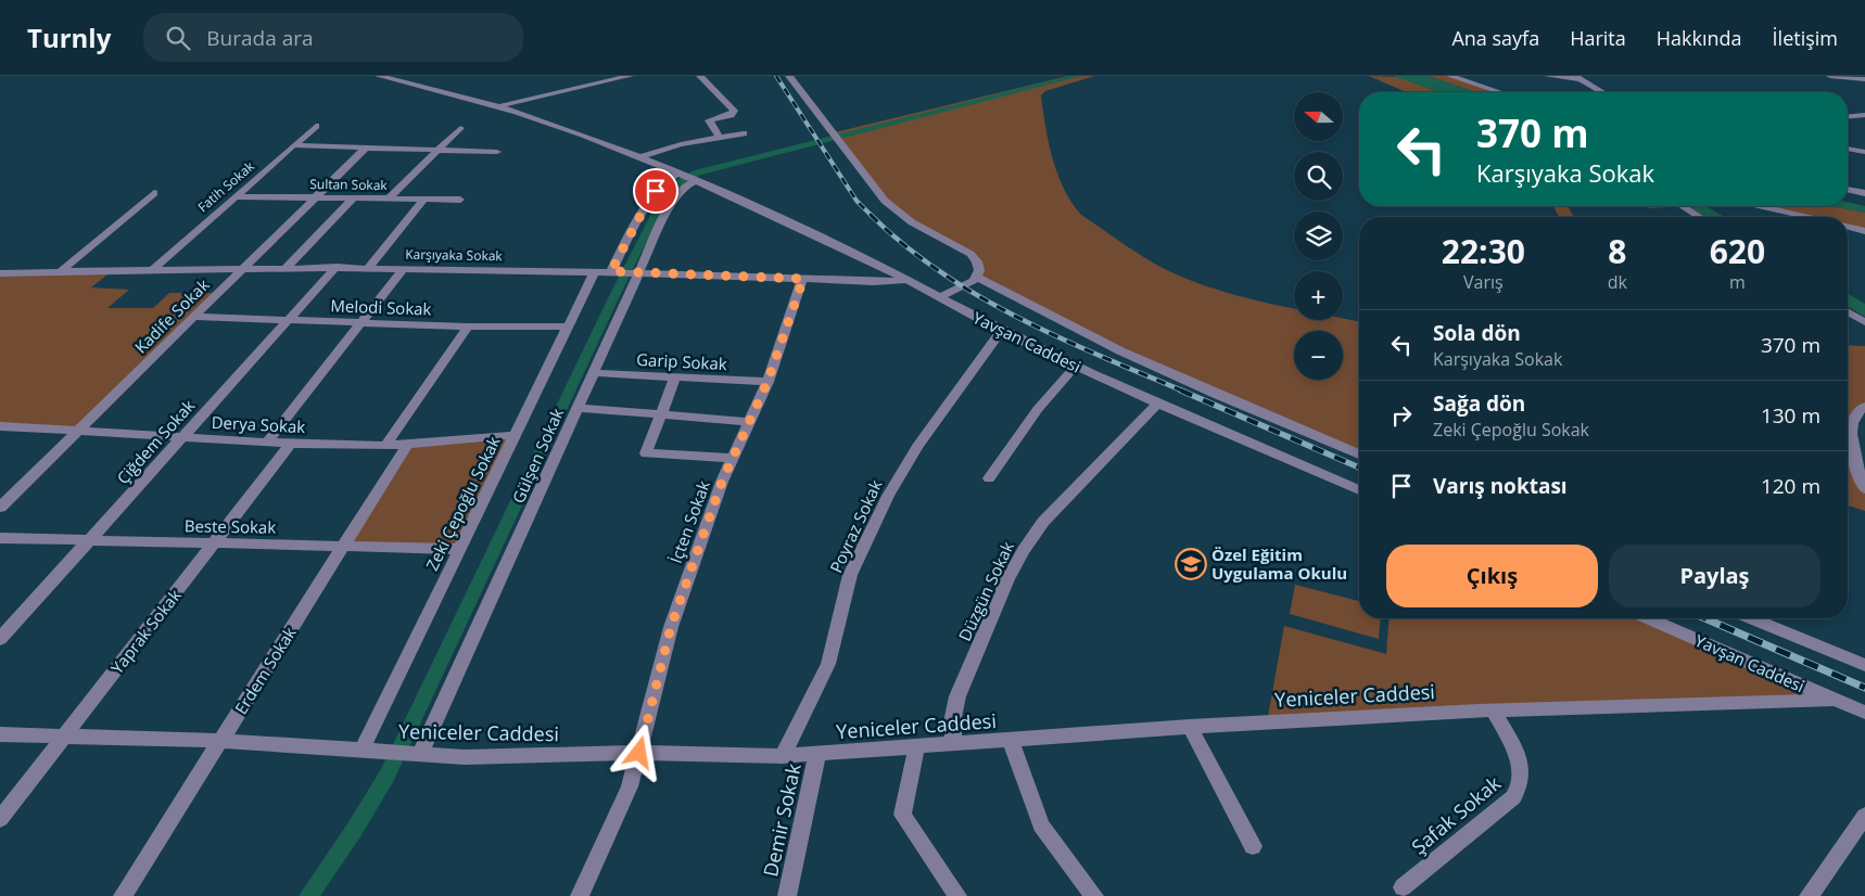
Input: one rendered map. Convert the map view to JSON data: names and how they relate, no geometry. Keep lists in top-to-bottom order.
{
  "streets": {
    "street": [
      "Sultan Sokak",
      "Fatih Sokak",
      "Karşıyaka Sokak",
      "Melodi Sokak",
      "Kadife Sokak",
      "Yavşan Caddesi",
      "Garip Sokak",
      "Derya Sokak",
      "Çiğdem Sokak",
      "Gülşen Sokak",
      "Zeki Çepoğlu Sokak",
      "İçten Sokak",
      "Beste Sokak",
      "Poyraz Sokak",
      "Düzgün Sokak",
      "Yaprak Sokak",
      "Erdem Sokak",
      "Yeniceler Caddesi",
      "Şafak Sokak",
      "Demir Sokak"
    ]
  },
  "crossings": [
    ["Sultan Sokak", "Fatih Sokak"],
    ["Sultan Sokak", "Kadife Sokak"],
    ["Fatih Sokak", "Karşıyaka Sokak"],
    ["Karşıyaka Sokak", "Kadife Sokak"],
    ["Karşıyaka Sokak", "Yavşan Caddesi"],
    ["Karşıyaka Sokak", "Çiğdem Sokak"],
    ["Karşıyaka Sokak", "Gülşen Sokak"],
    ["Karşıyaka Sokak", "Zeki Çepoğlu Sokak"],
    ["Karşıyaka Sokak", "İçten Sokak"],
    ["Melodi Sokak", "Kadife Sokak"],
    ["Melodi Sokak", "Çiğdem Sokak"],
    ["Melodi Sokak", "Zeki Çepoğlu Sokak"],
    ["Kadife Sokak", "Derya Sokak"],
    ["Yavşan Caddesi", "Gülşen Sokak"],
    ["Yavşan Caddesi", "Poyraz Sokak"],
    ["Yavşan Caddesi", "Düzgün Sokak"],
    ["Yavşan Caddesi", "Yeniceler Caddesi"],
    ["Garip Sokak", "Gülşen Sokak"],
    ["Garip Sokak", "İçten Sokak"],
    ["Derya Sokak", "Çiğdem Sokak"],
    ["Derya Sokak", "Zeki Çepoğlu Sokak"],
    ["Derya Sokak", "Yaprak Sokak"],
    ["Derya Sokak", "Erdem Sokak"],
    ["Çiğdem Sokak", "Beste Sokak"],
    ["Gülşen Sokak", "Yeniceler Caddesi"],
    ["Zeki Çepoğlu Sokak", "Beste Sokak"],
    ["Zeki Çepoğlu Sokak", "Yeniceler Caddesi"],
    ["İçten Sokak", "Yeniceler Caddesi"],
    ["Beste Sokak", "Yaprak Sokak"],
    ["Beste Sokak", "Erdem Sokak"],
    ["Poyraz Sokak", "Yeniceler Caddesi"],
    ["Düzgün Sokak", "Yeniceler Caddesi"],
    ["Yaprak Sokak", "Yeniceler Caddesi"],
    ["Erdem Sokak", "Yeniceler Caddesi"],
    ["Yeniceler Caddesi", "Şafak Sokak"],
    ["Yeniceler Caddesi", "Demir Sokak"]
  ],
  "places": {
    "school or university": ["Özel Eğitim Uygulama Okulu"]
  },
  "north": "left",
  "page": {
    "header": "Turnly",
    "search": "Burada ara",
    "nav": [
      "Ana sayfa",
      "Harita",
      "Hakkında",
      "İletişim"
    ],
    "map_buttons": ["+", "−"],
    "turn": ["370 m", "Karşıyaka Sokak"],
    "eta": [
      "22:30",
      "Varış",
      "8",
      "dk",
      "620",
      "m"
    ],
    "list": [
      {
        "name": "Sola dön",
        "note": "Karşıyaka Sokak",
        "value": "370 m"
      },
      {
        "name": "Sağa dön",
        "note": "Zeki Çepoğlu Sokak",
        "value": "130 m"
      },
      {
        "name": "Varış noktası",
        "value": "120 m"
      }
    ],
    "buttons": ["Çıkış", "Paylaş"]
  }
}
